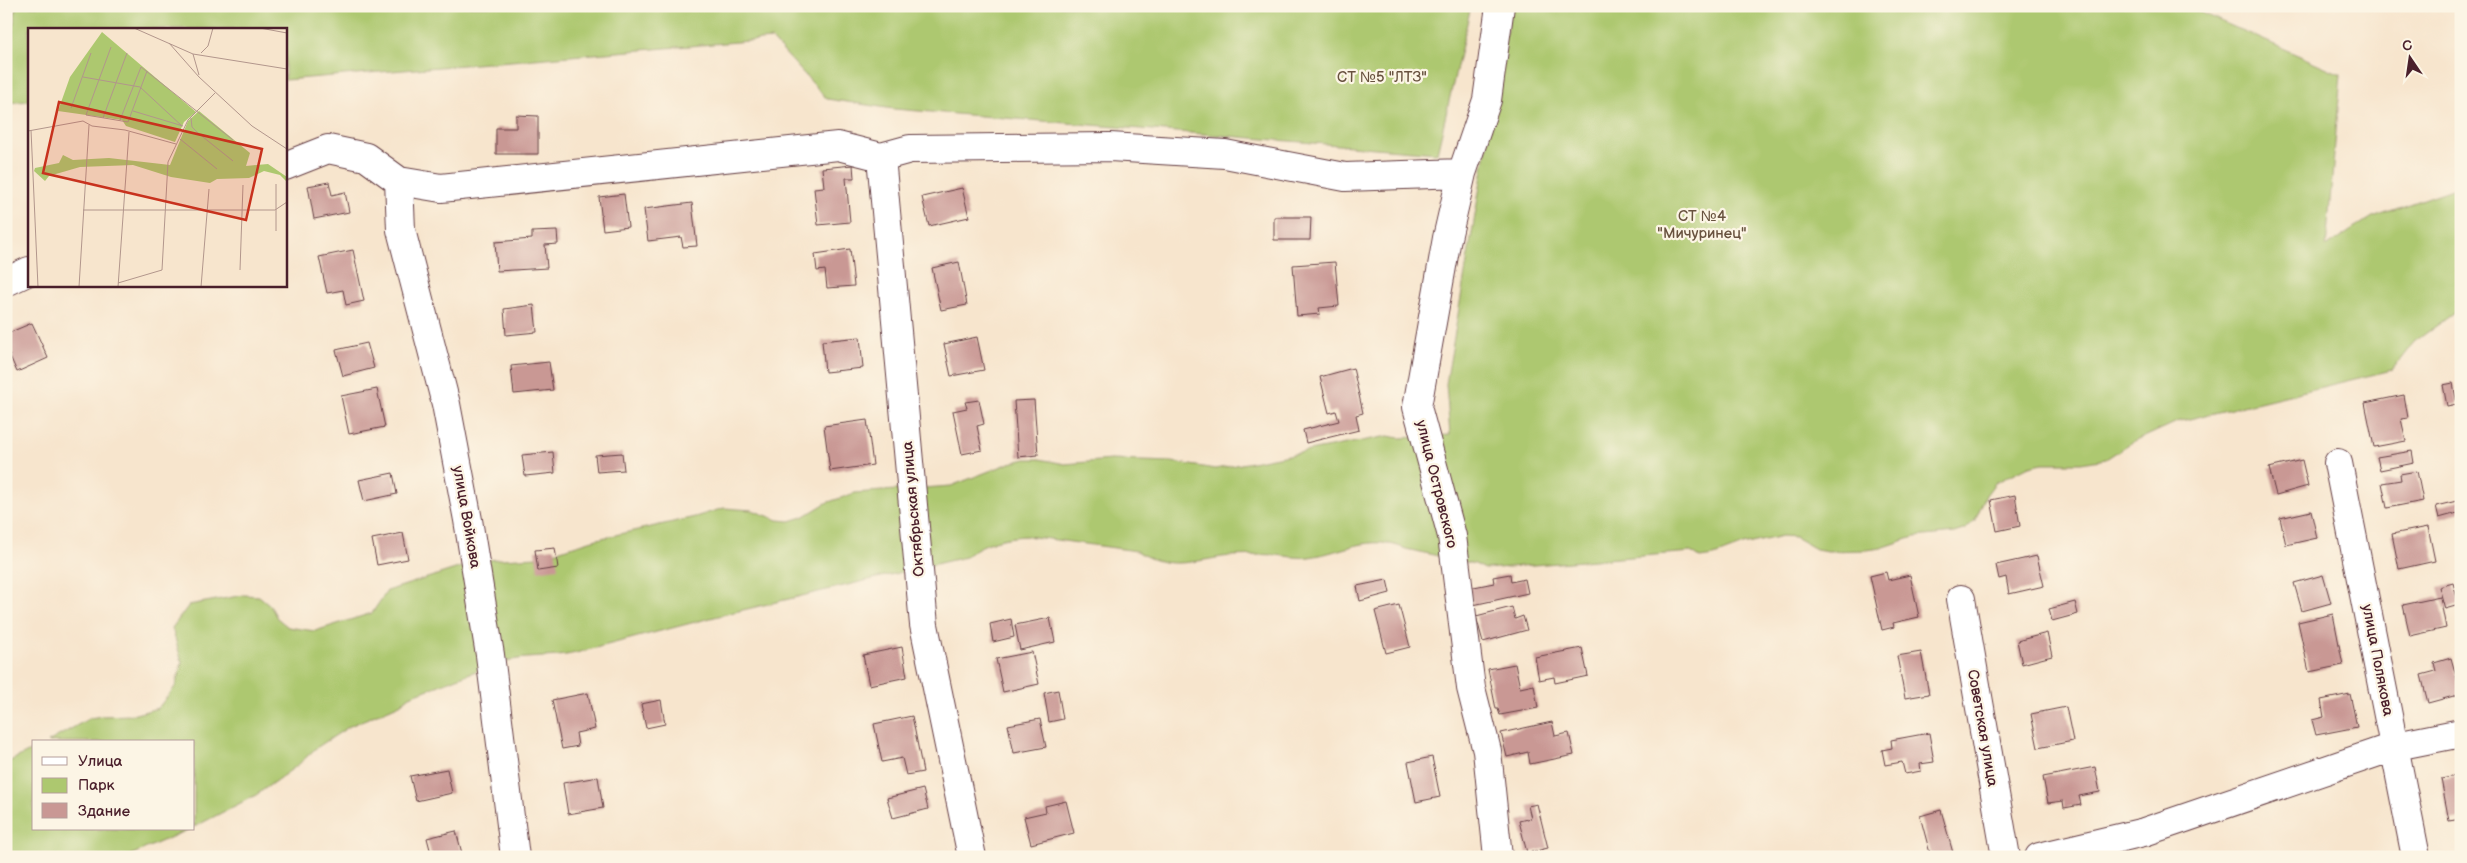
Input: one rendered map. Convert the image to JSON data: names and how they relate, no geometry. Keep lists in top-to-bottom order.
{
  "streets": {
    "street": [
      "улица Островского",
      "Октябрьская улица",
      "улица Войкова",
      "улица Полякова",
      "Советская улица"
    ]
  },
  "parks": ["СТ №5 \"ЛТЗ\"", "СТ №4 \"Мичуринец\""],
  "legend": ["Улица", "Парк", "Здание"],
  "north": "top"
}
